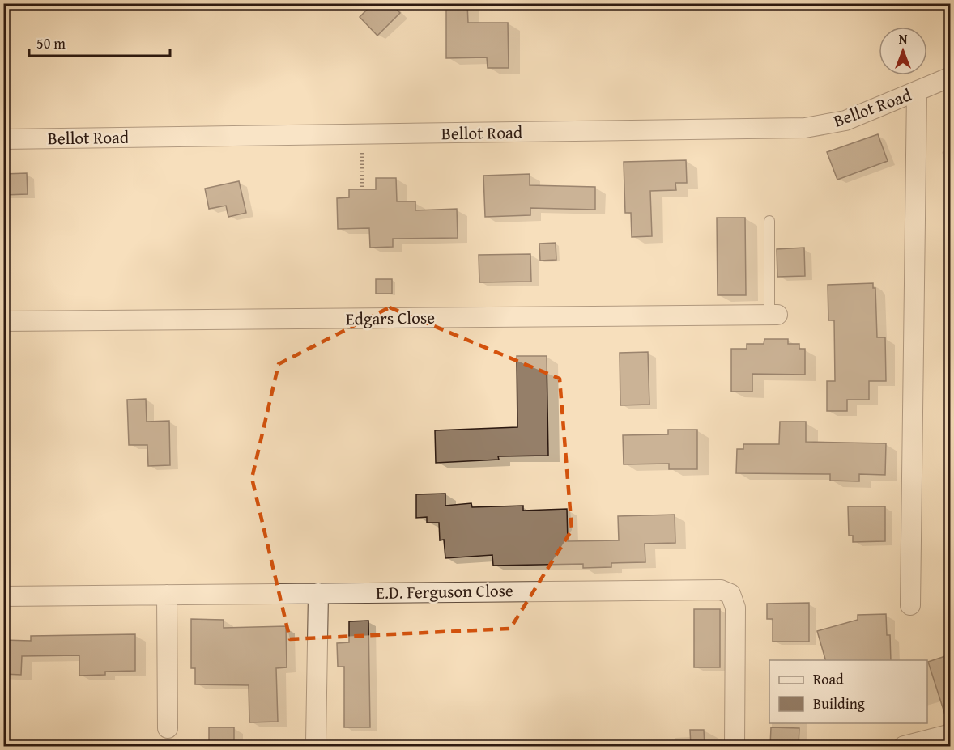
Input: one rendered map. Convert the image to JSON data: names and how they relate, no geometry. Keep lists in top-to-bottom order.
{
  "streets": {
    "street": ["Bellot Road", "Edgars Close", "E.D. Ferguson Close"]
  },
  "legend": ["Road", "Building"],
  "scale_bar": "50 m",
  "north": "top"
}
